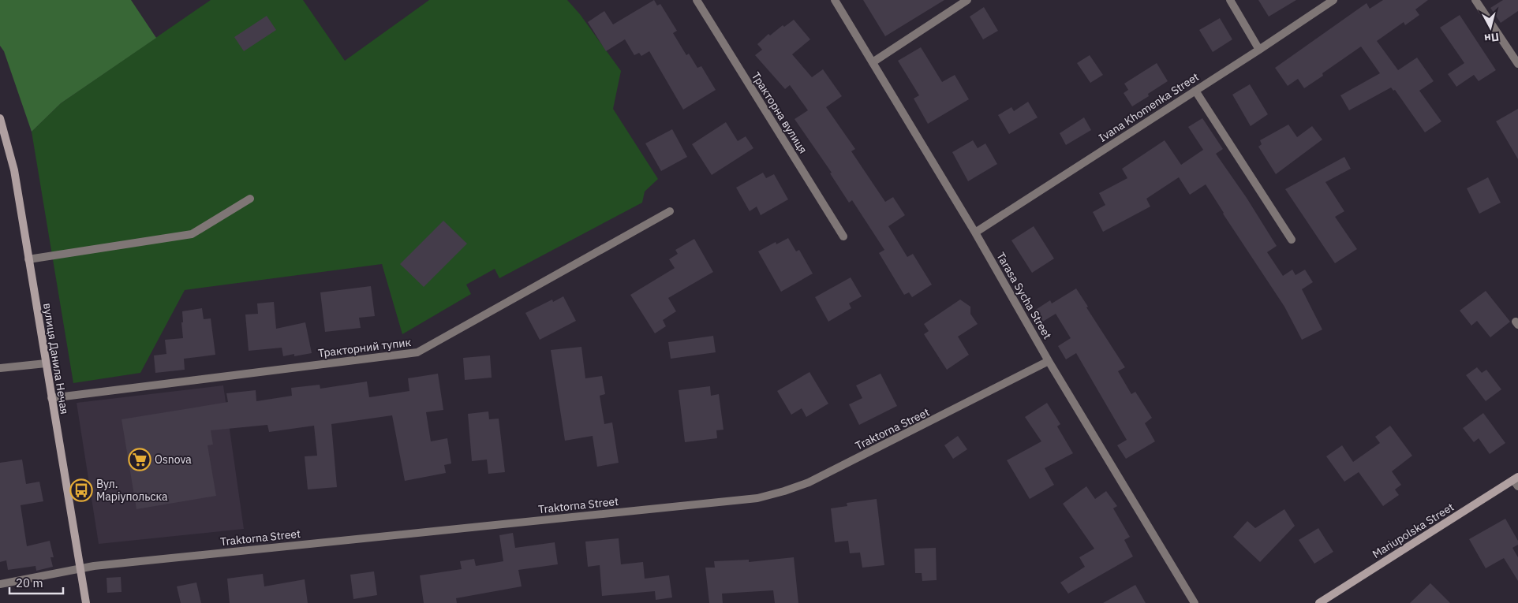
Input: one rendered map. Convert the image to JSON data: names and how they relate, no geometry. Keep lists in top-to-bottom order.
{
  "streets": {
    "main road": ["вулиця Данила Нечая", "Mariupolska Street"],
    "street": [
      "Ivana Khomenka Street",
      "Тракторна вулиця",
      "Tarasa Sycha Street",
      "Тракторний тупик",
      "Traktorna Street"
    ]
  },
  "crossings": [
    ["Ivana Khomenka Street", "Tarasa Sycha Street"],
    ["Tarasa Sycha Street", "Traktorna Street"],
    ["Тракторний тупик", "вулиця Данила Нечая"],
    ["вулиця Данила Нечая", "Traktorna Street"]
  ],
  "places": {
    "supermarket": ["Osnova"],
    "bus stop": ["Вул. Маріупольска"]
  },
  "scale_bar": "20 m",
  "north": "bottom"
}
